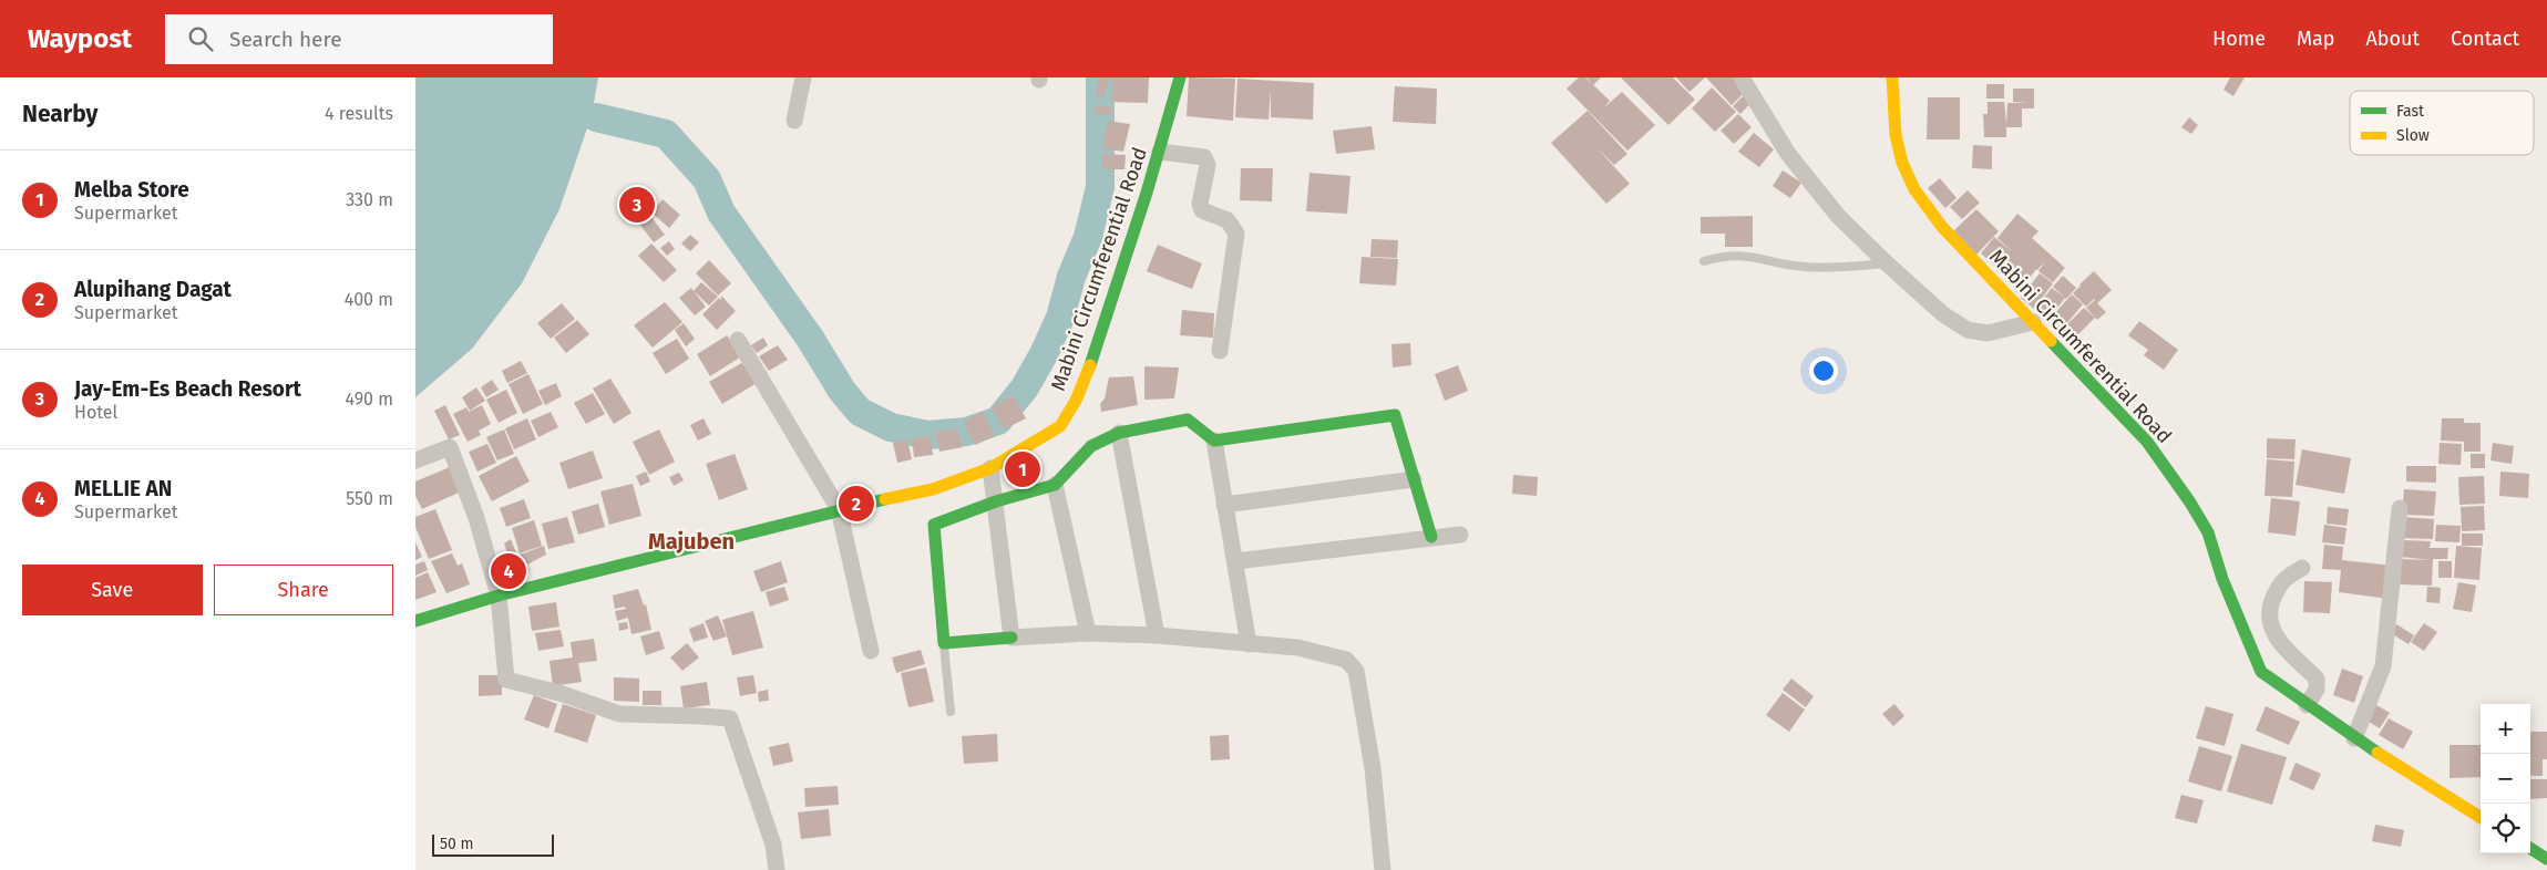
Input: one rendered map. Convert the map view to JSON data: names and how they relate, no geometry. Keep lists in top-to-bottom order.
{
  "streets": {
    "main road": ["Mabini Circumferential Road"]
  },
  "districts": ["Majuben"],
  "legend": ["Fast", "Slow"],
  "scale_bar": "50 m",
  "page": {
    "header": "Waypost",
    "search": "Search here",
    "nav": [
      "Home",
      "Map",
      "About",
      "Contact"
    ],
    "heading": ["Nearby", "4 results"],
    "list": [
      {
        "mark": "1",
        "name": "Melba Store",
        "note": "Supermarket",
        "value": "330 m"
      },
      {
        "mark": "2",
        "name": "Alupihang Dagat",
        "note": "Supermarket",
        "value": "400 m"
      },
      {
        "mark": "3",
        "name": "Jay-Em-Es Beach Resort",
        "note": "Hotel",
        "value": "490 m"
      },
      {
        "mark": "4",
        "name": "MELLIE AN",
        "note": "Supermarket",
        "value": "550 m"
      }
    ],
    "pins": [
      "3",
      "1",
      "2",
      "4"
    ],
    "buttons": ["Save", "Share"],
    "map_buttons": ["+", "−"],
    "scale": "50 m"
  }
}
